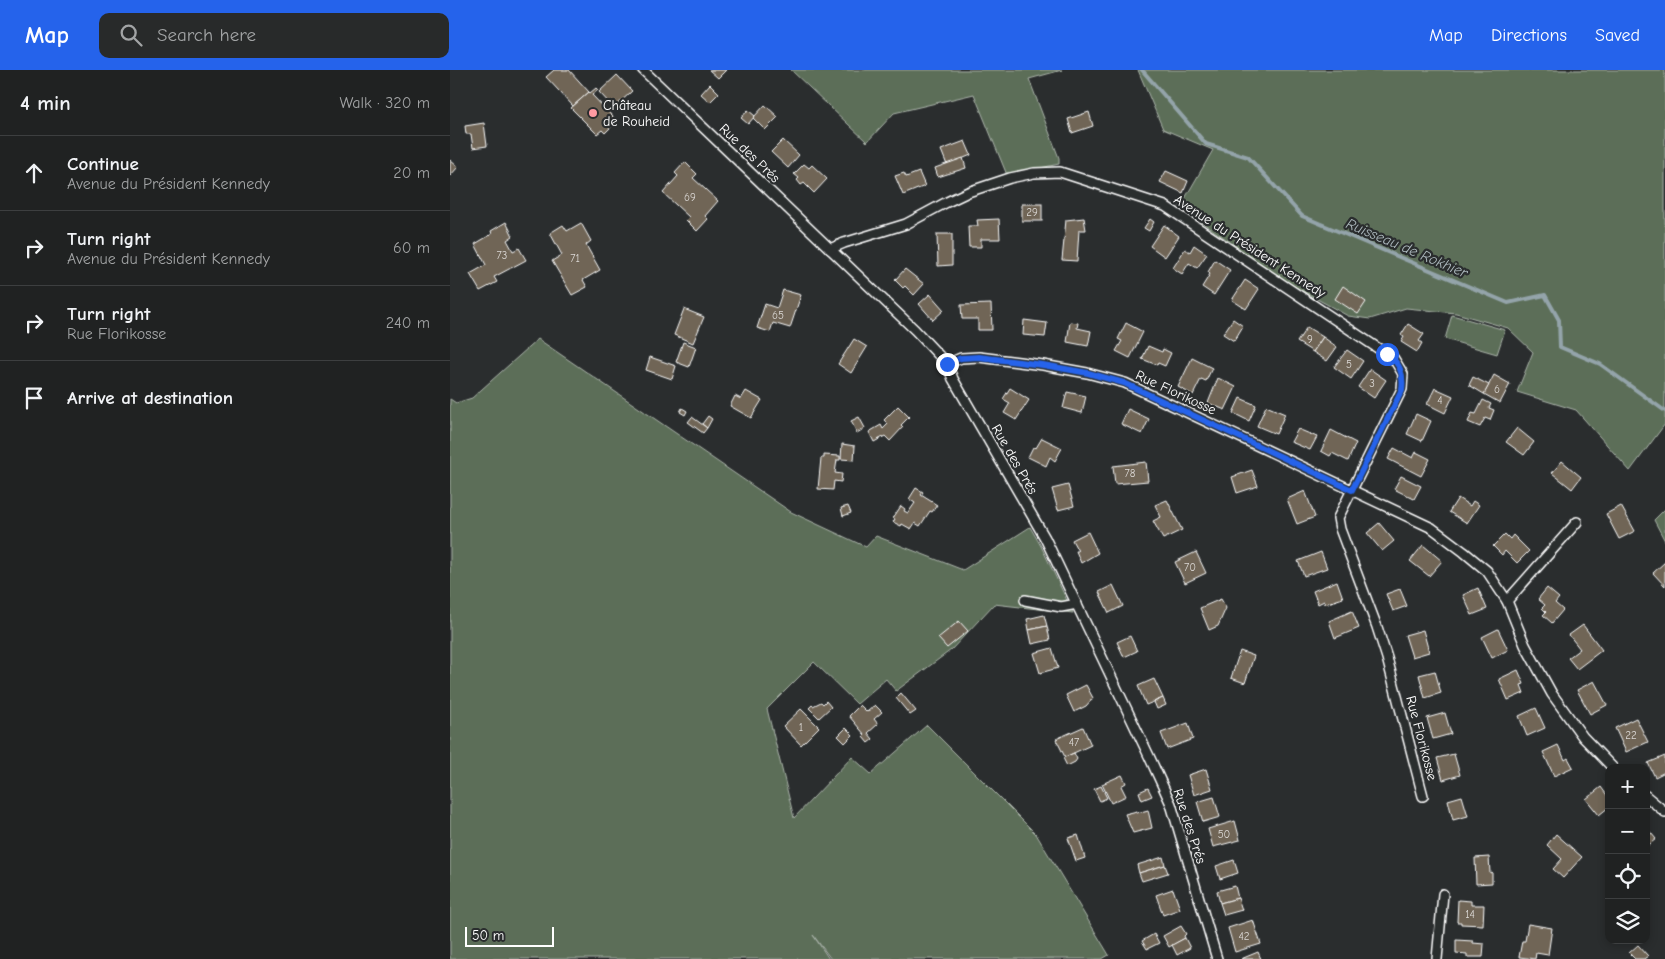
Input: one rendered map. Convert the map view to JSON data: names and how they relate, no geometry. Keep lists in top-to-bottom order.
{
  "streets": {
    "street": ["Rue des Prés", "Avenue du Président Kennedy", "Rue Florikosse"]
  },
  "crossings": [
    ["Rue des Prés", "Avenue du Président Kennedy"],
    ["Rue des Prés", "Rue Florikosse"],
    ["Avenue du Président Kennedy", "Rue Florikosse"]
  ],
  "water": ["Ruisseau de Rokhier"],
  "places": ["Château de Rouheid"],
  "house_numbers": [
    "69",
    "29",
    "73",
    "71",
    "65",
    "9",
    "5",
    "3",
    "6",
    "4",
    "78",
    "70",
    "1",
    "22",
    "47",
    "50",
    "14",
    "42"
  ],
  "scale_bar": "50 m",
  "page": {
    "header": "Map",
    "search": "Search here",
    "nav": ["Map", "Directions", "Saved"],
    "heading": ["4 min", "Walk · 320 m"],
    "list": [
      ["Continue", "Avenue du Président Kennedy", "20 m"],
      ["Turn right", "Avenue du Président Kennedy", "60 m"],
      ["Turn right", "Rue Florikosse", "240 m"],
      "Arrive at destination"
    ],
    "map_buttons": ["+", "−"],
    "scale": "50 m"
  }
}
